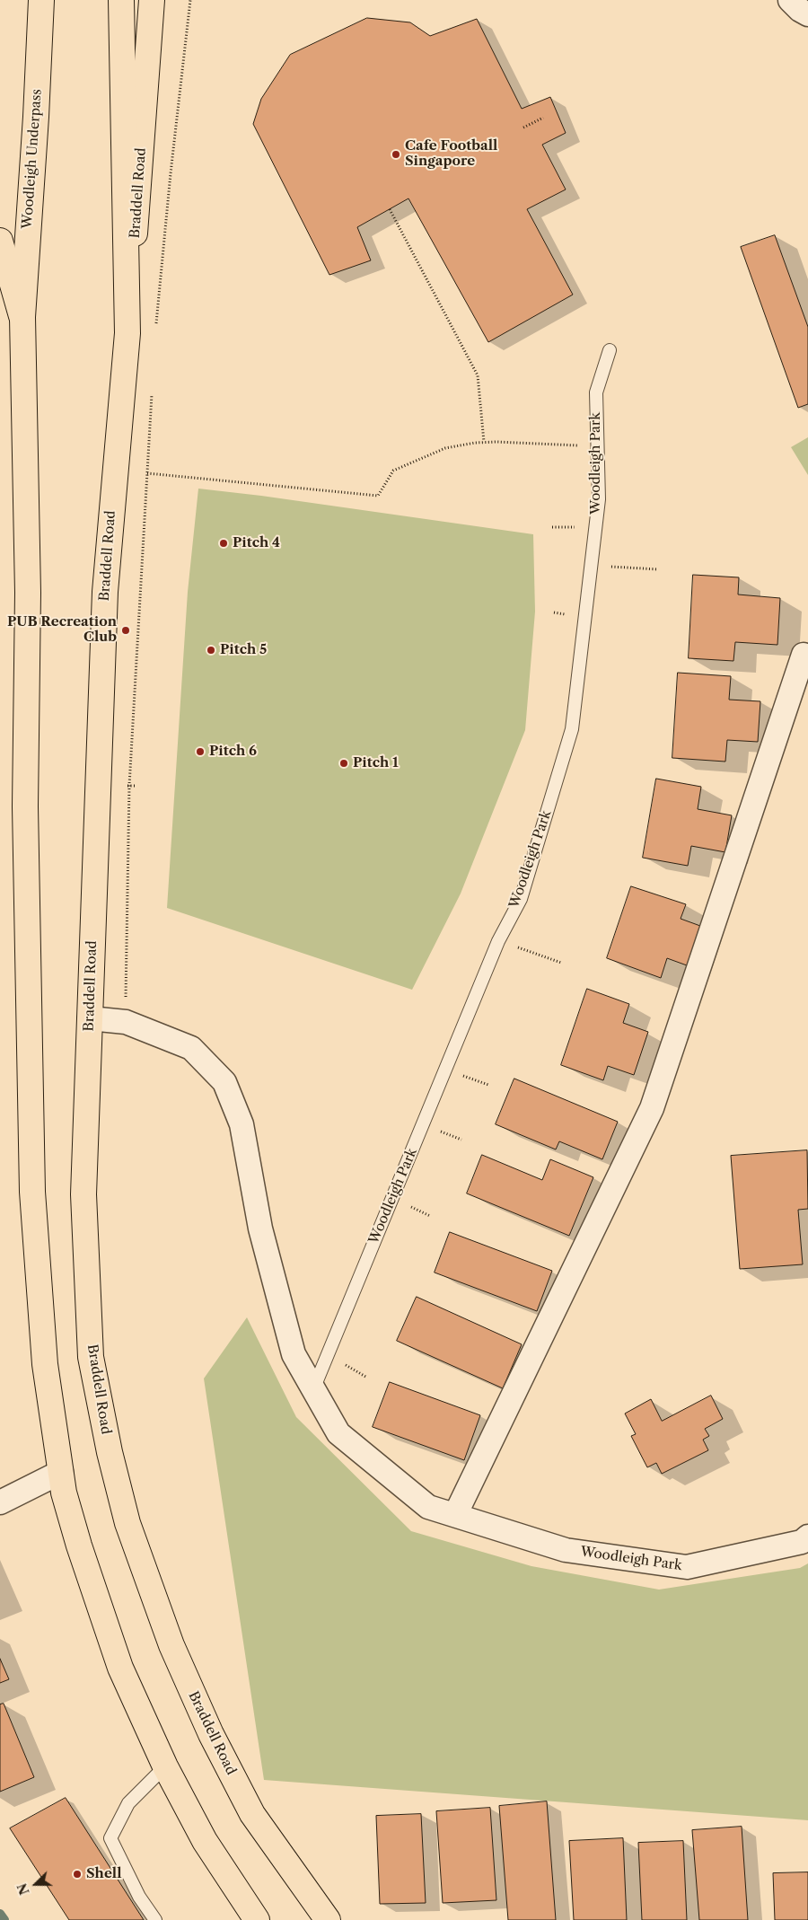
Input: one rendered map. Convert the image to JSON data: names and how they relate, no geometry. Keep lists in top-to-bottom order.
{
  "streets": {
    "main road": ["Woodleigh Underpass", "Braddell Road"],
    "street": ["Woodleigh Park"]
  },
  "crossings": [
    ["Braddell Road", "Woodleigh Park"]
  ],
  "places": [
    "Cafe Football Singapore",
    "Pitch 4",
    "PUB Recreation Club",
    "Pitch 5",
    "Pitch 6",
    "Pitch 1",
    "Shell"
  ],
  "north": "left"
}
